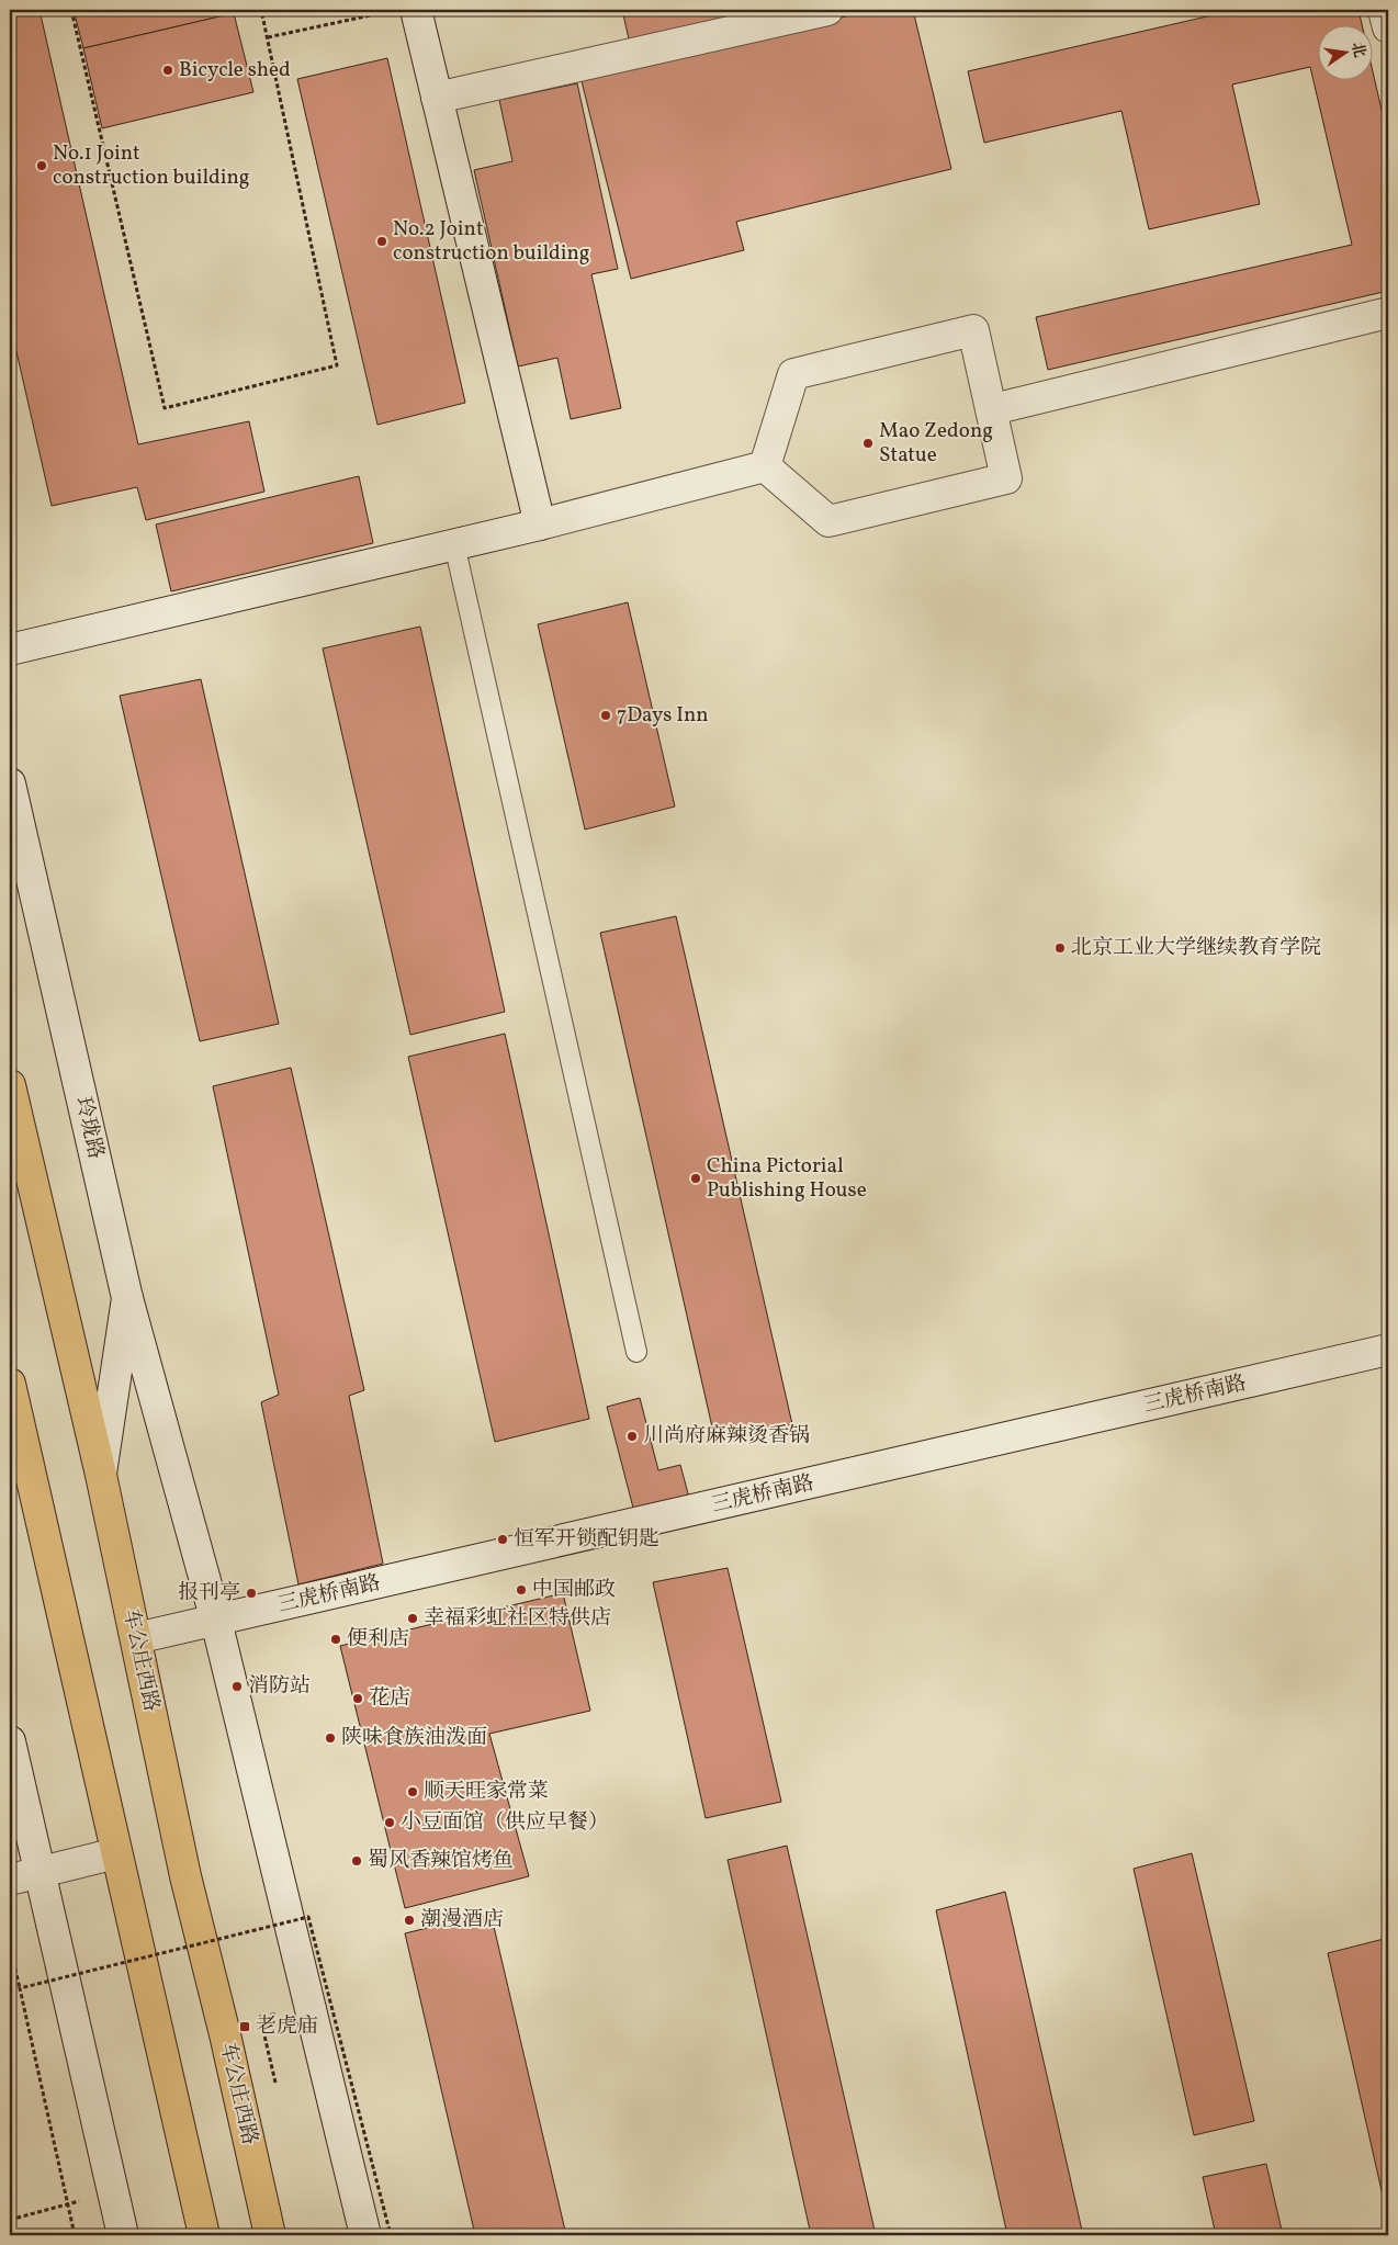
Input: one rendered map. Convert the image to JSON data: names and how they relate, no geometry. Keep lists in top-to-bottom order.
{
  "streets": {
    "main road": ["车公庄西路"],
    "street": ["玲珑路", "三虎桥南路"]
  },
  "crossings": [
    ["玲珑路", "车公庄西路"],
    ["三虎桥南路", "车公庄西路"]
  ],
  "places": {
    "other": [
      "Bicycle shed",
      "No.1 Joint construction building",
      "No.2 Joint construction building",
      "Mao Zedong Statue",
      "7Days Inn",
      "北京工业大学继续教育学院",
      "China Pictorial Publishing House",
      "川尚府麻辣烫香锅",
      "恒军开锁配钥匙",
      "中国邮政",
      "报刊亭",
      "幸福彩虹社区特供店",
      "便利店",
      "消防站",
      "花店",
      "陕味食族油泼面",
      "顺天旺家常菜",
      "小豆面馆（供应早餐）",
      "蜀风香辣馆烤鱼",
      "潮漫酒店"
    ],
    "transit": ["老虎庙"]
  },
  "north": "right"
}
